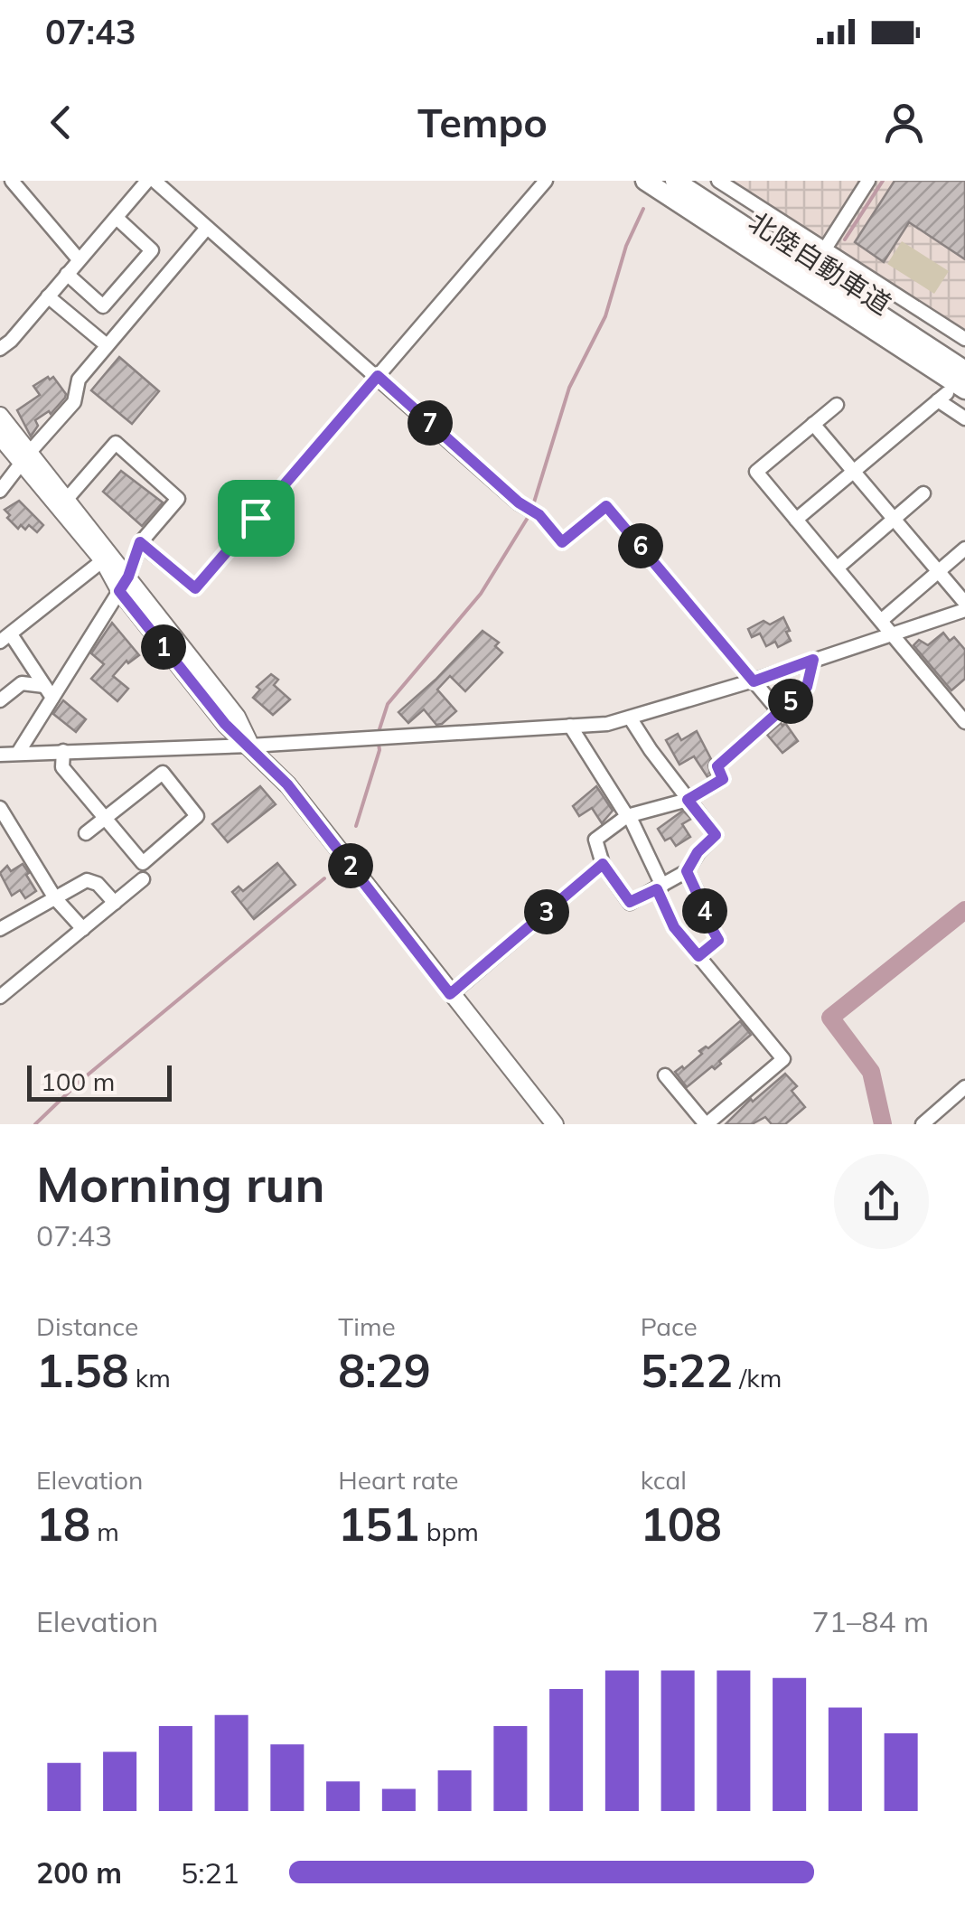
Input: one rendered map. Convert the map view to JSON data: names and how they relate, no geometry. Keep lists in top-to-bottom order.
{
  "streets": {
    "highway": ["北陸自動車道"]
  },
  "scale_bar": "100 m",
  "page": {
    "status": "07:43",
    "header": "Tempo",
    "pins": [
      "7",
      "6",
      "1",
      "5",
      "2",
      "4",
      "3"
    ],
    "scale": "100 m",
    "heading": ["Morning run", "07:43"],
    "stats": [
      ["Distance", "1.58 km"],
      ["Time", "8:29"],
      ["Pace", "5:22 /km"],
      ["Elevation", "18 m"],
      ["Heart rate", "151 bpm"],
      ["kcal", "108"]
    ],
    "chart": ["Elevation", "71–84 m"],
    "list": [
      {
        "name": "200 m",
        "note": "5:21"
      }
    ]
  }
}
